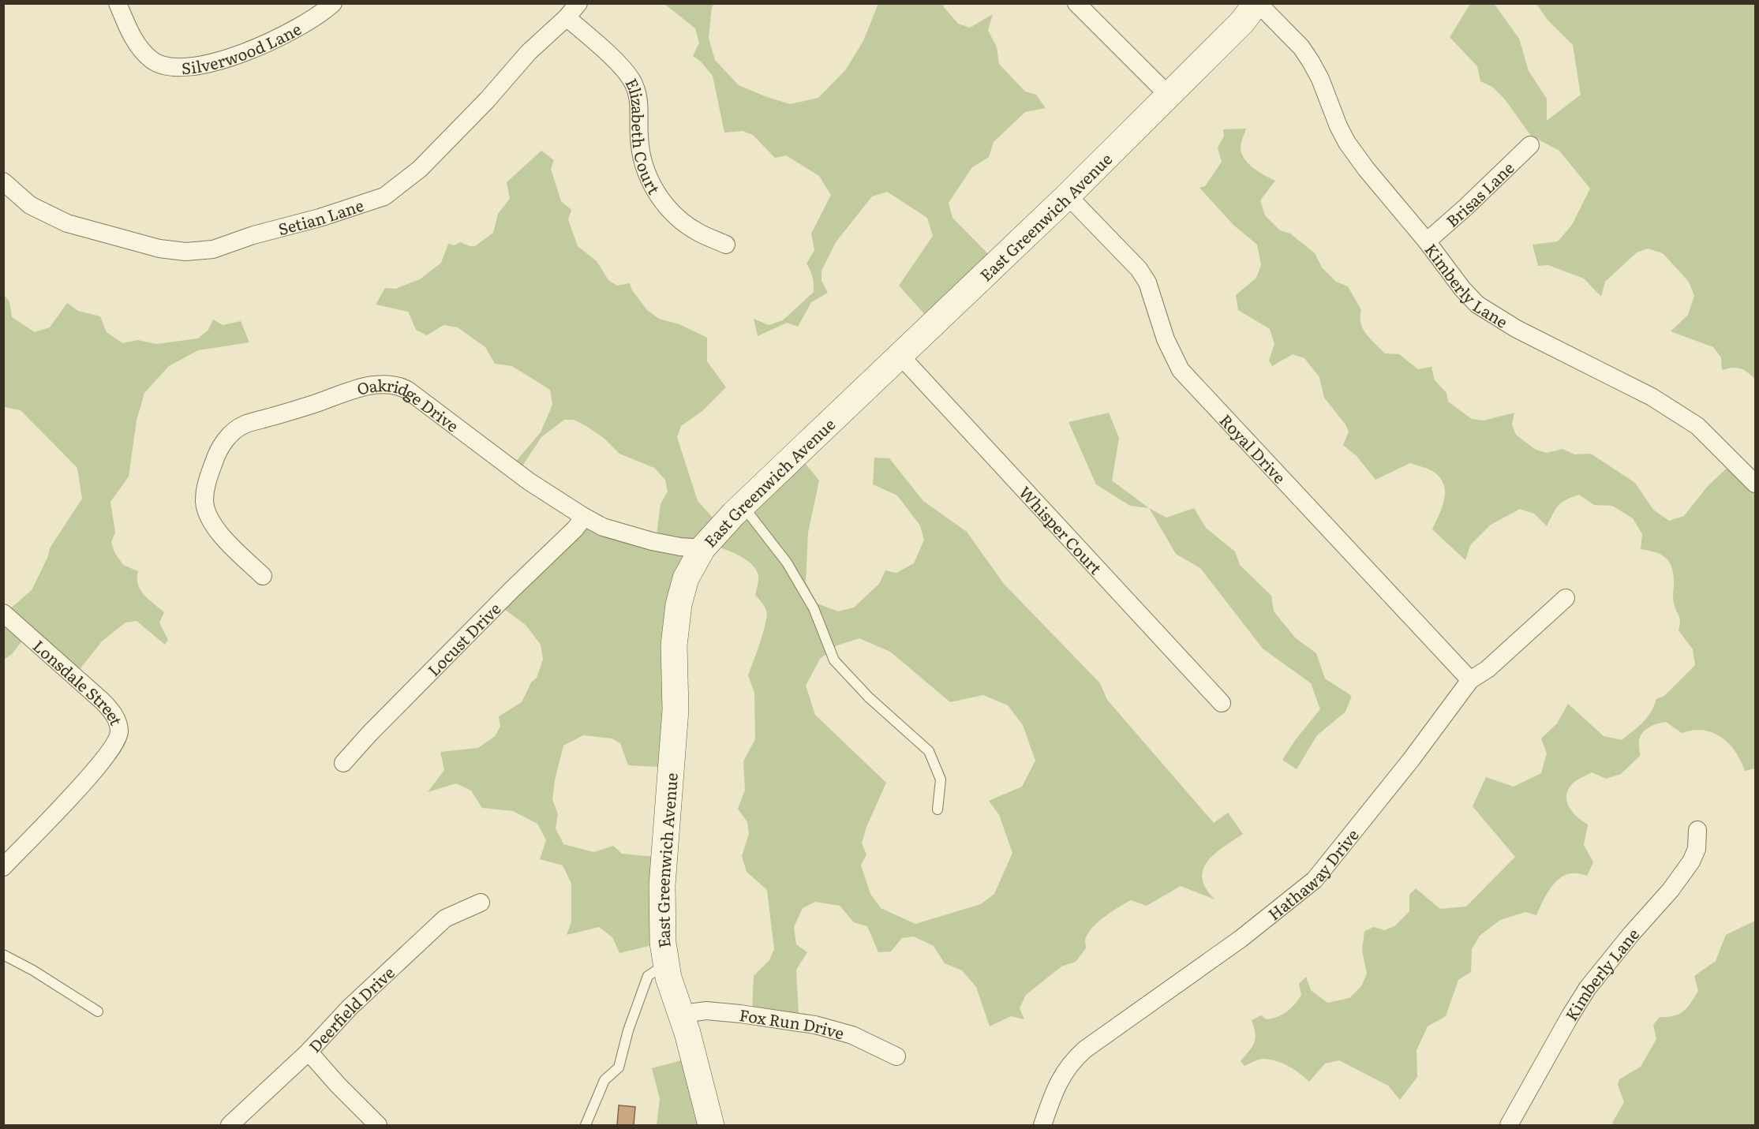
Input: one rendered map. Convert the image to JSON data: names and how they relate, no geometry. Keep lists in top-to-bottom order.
{
  "streets": {
    "street": [
      "Silverwood Lane",
      "Elizabeth Court",
      "Brisas Lane",
      "Setian Lane",
      "East Greenwich Avenue",
      "Kimberly Lane",
      "Oakridge Drive",
      "Royal Drive",
      "Whisper Court",
      "Locust Drive",
      "Lonsdale Street",
      "Hathaway Drive",
      "Deerfield Drive",
      "Fox Run Drive"
    ]
  },
  "crossings": [
    ["Elizabeth Court", "Setian Lane"],
    ["Brisas Lane", "Kimberly Lane"],
    ["East Greenwich Avenue", "Kimberly Lane"],
    ["East Greenwich Avenue", "Oakridge Drive"],
    ["East Greenwich Avenue", "Royal Drive"],
    ["East Greenwich Avenue", "Whisper Court"],
    ["East Greenwich Avenue", "Fox Run Drive"],
    ["Oakridge Drive", "Locust Drive"],
    ["Royal Drive", "Hathaway Drive"]
  ]
}
